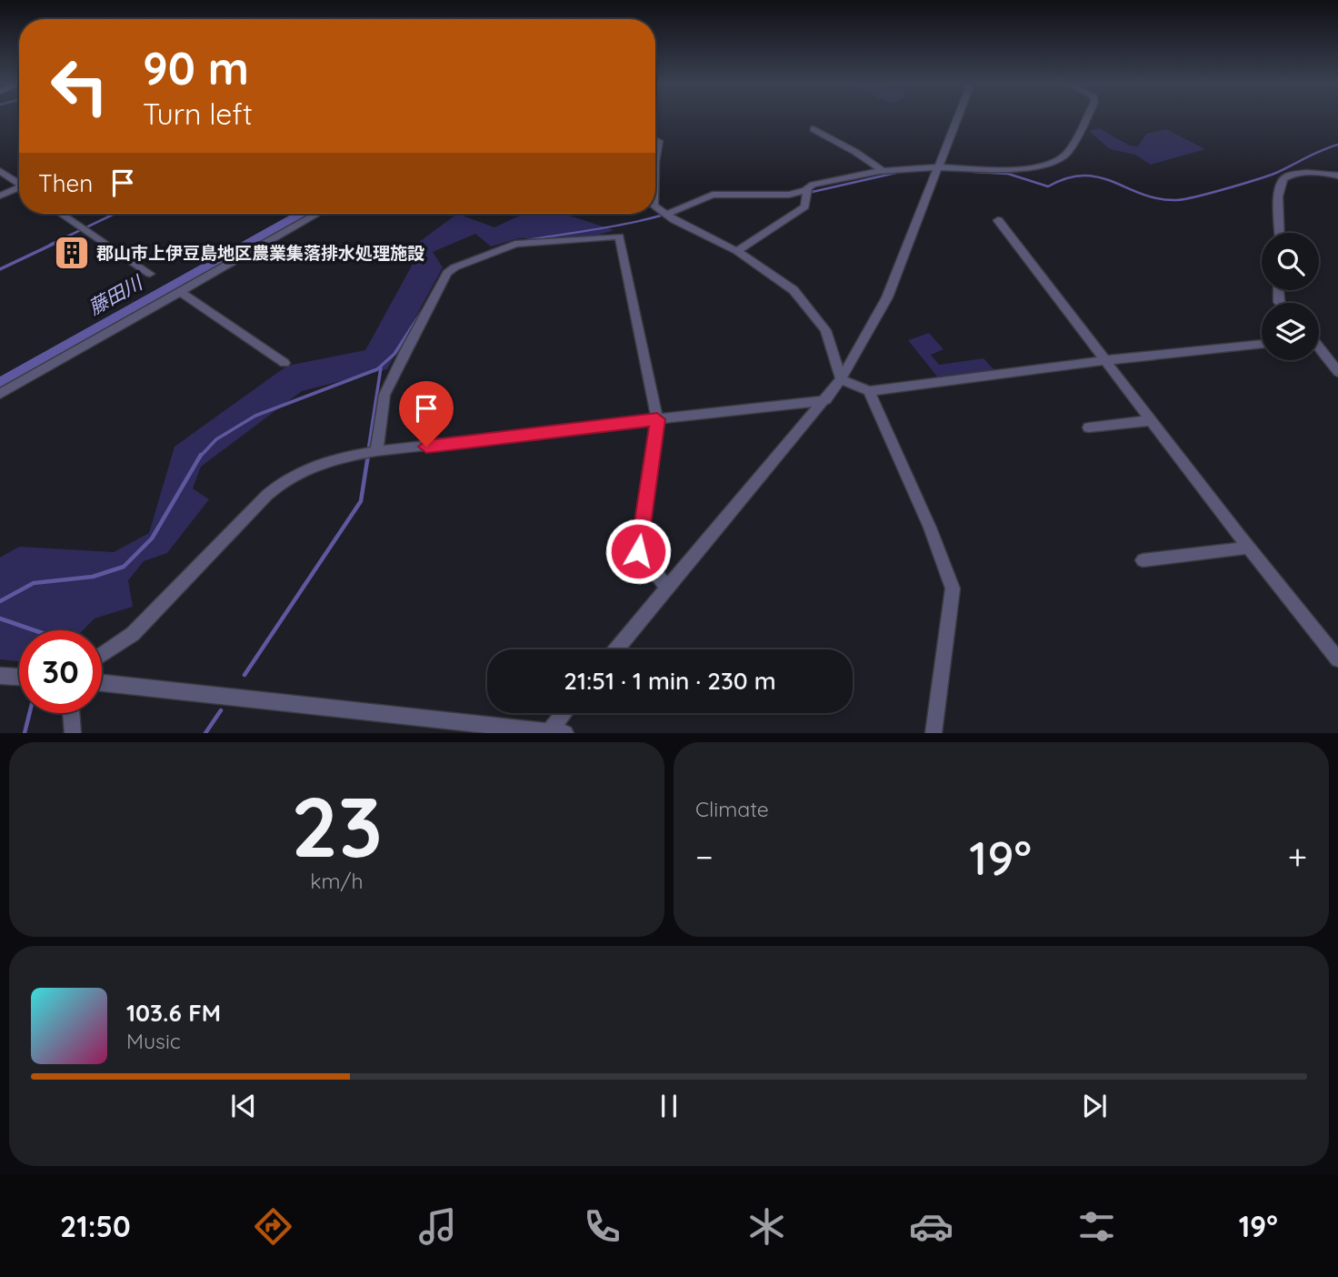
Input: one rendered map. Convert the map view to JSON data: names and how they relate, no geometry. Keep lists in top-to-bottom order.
{
  "water": ["藤田川"],
  "places": {
    "building": ["郡山市上伊豆島地区農業集落排水処理施設"]
  },
  "page": {
    "turn": ["90 m", "Turn left"],
    "then": "Then",
    "limit": "30",
    "trip": "21:51 · 1 min · 230 m",
    "tile": [
      ["23", "km/h"],
      "Climate"
    ],
    "heat": ["−", "19°", "+"],
    "song": ["103.6 FM", "Music"],
    "tabs": ["21:50", "19°"]
  }
}
